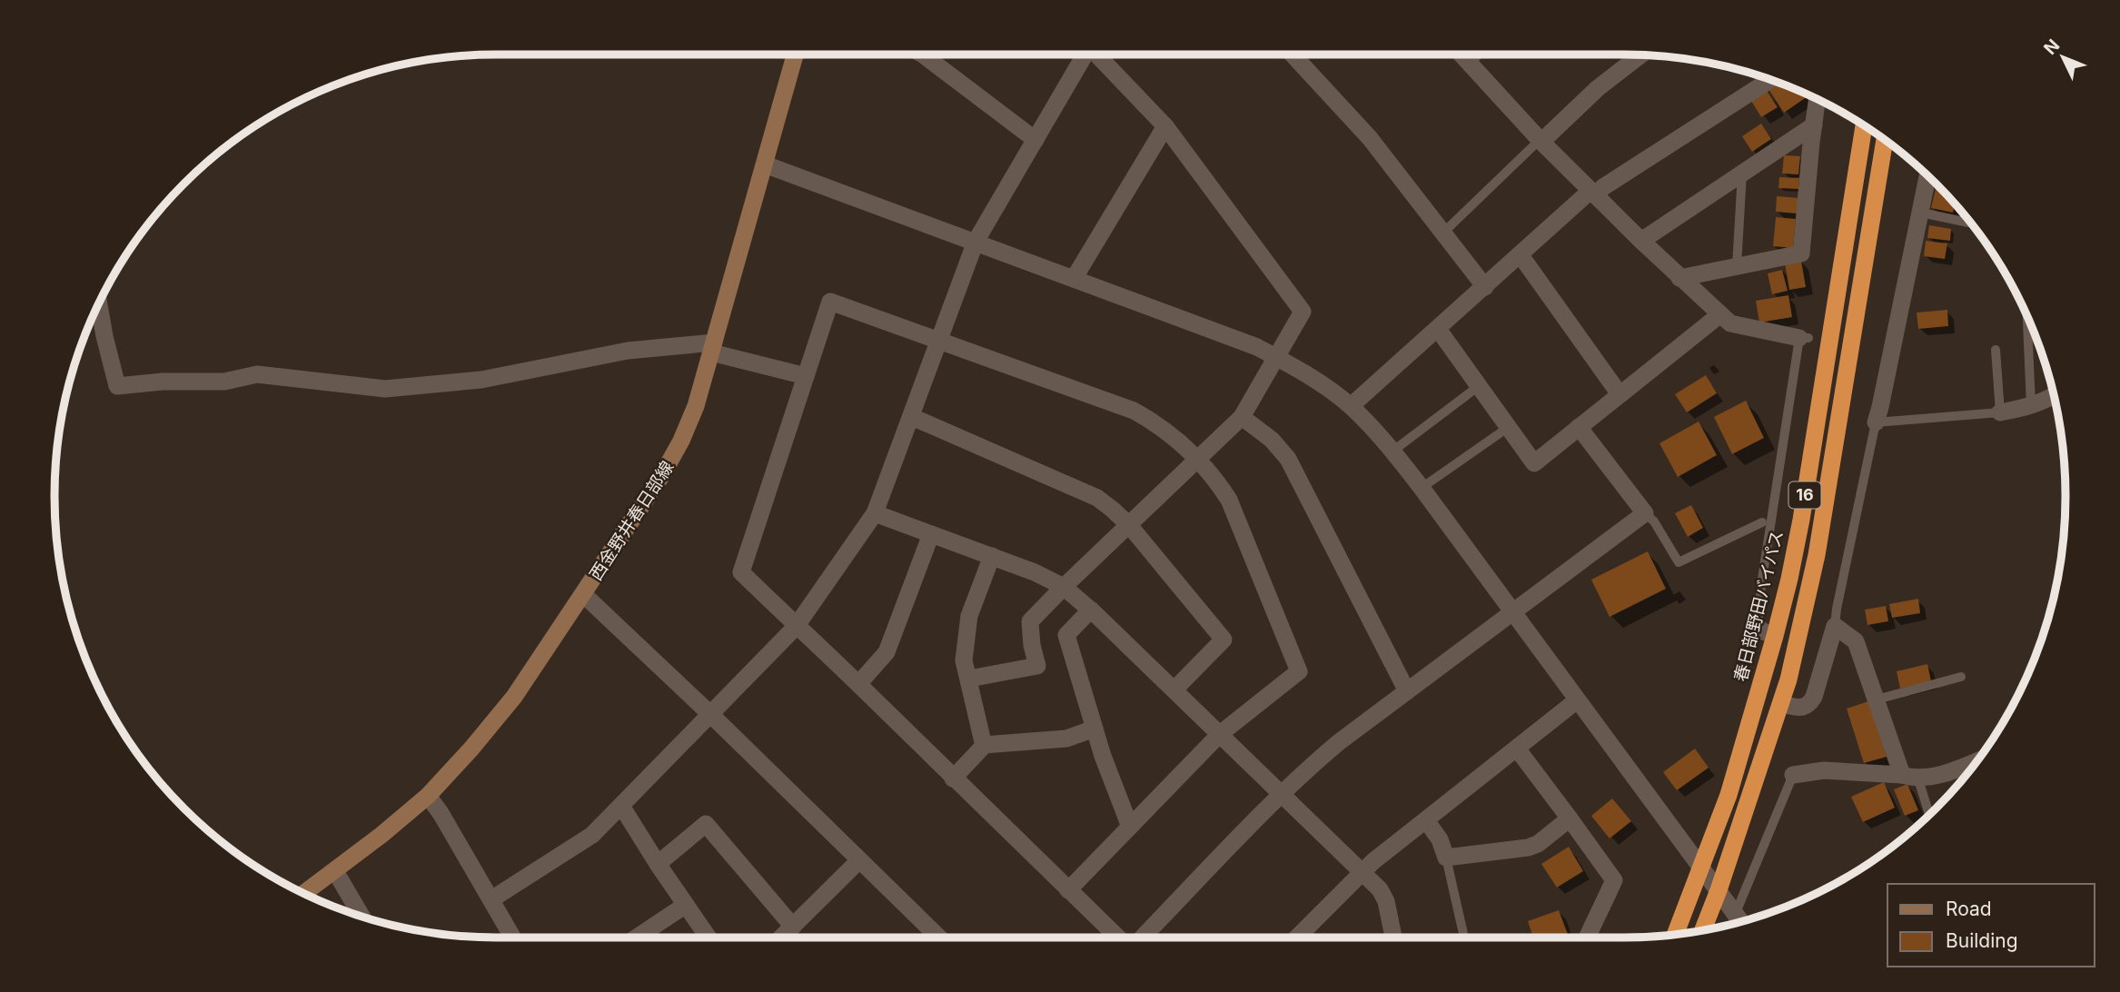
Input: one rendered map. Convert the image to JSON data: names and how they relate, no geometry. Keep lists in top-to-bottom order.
{
  "streets": {
    "highway": ["16", "春日部野田バイパス"],
    "main road": ["西金野井春日部線"]
  },
  "legend": ["Road", "Building"],
  "north": "top left"
}
